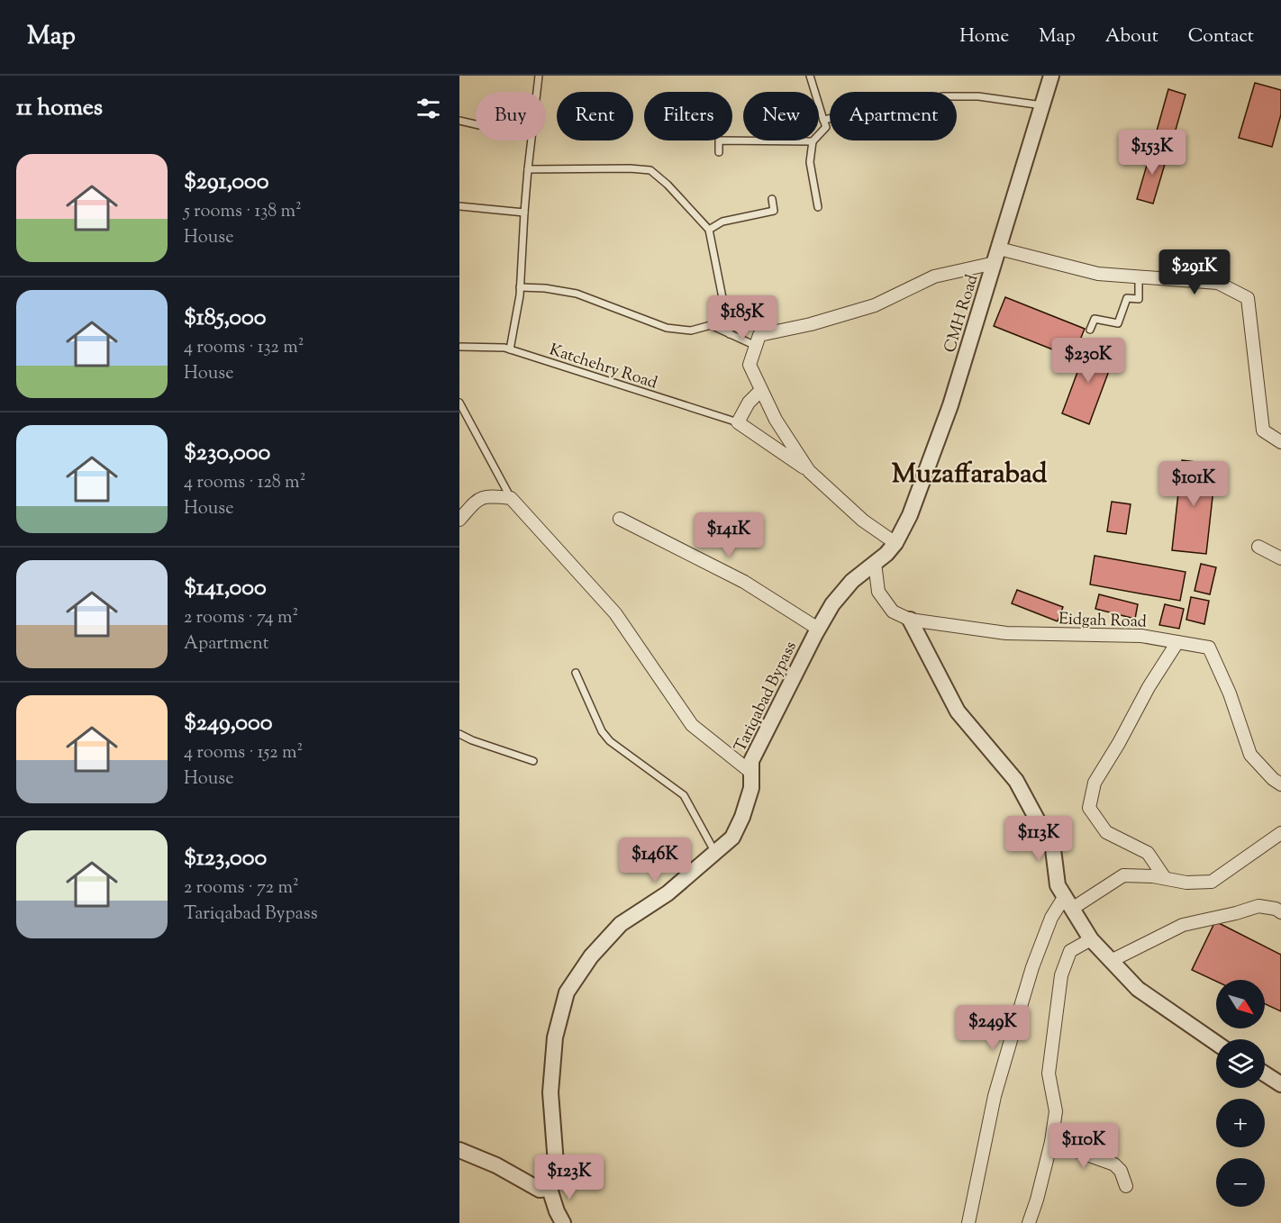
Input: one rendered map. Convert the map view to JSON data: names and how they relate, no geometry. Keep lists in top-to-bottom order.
{
  "streets": {
    "street": ["CMH Road", "Eidgah Road", "Tariqabad Bypass"],
    "lane": ["Katchehry Road"]
  },
  "crossings": [
    ["CMH Road", "Eidgah Road"],
    ["CMH Road", "Tariqabad Bypass"],
    ["Eidgah Road", "Tariqabad Bypass"]
  ],
  "districts": ["Muzaffarabad"],
  "north": "bottom right",
  "page": {
    "header": "Map",
    "nav": [
      "Home",
      "Map",
      "About",
      "Contact"
    ],
    "heading": "11 homes",
    "chip": [
      "Buy",
      "Rent",
      "Filters",
      "New",
      "Apartment"
    ],
    "price": [
      "$153K",
      "$291K",
      "$185K",
      "$230K",
      "$101K",
      "$141K",
      "$113K",
      "$146K",
      "$249K",
      "$110K",
      "$123K"
    ],
    "list": [
      {
        "name": "$291,000",
        "note": "5 rooms · 138 m² · House"
      },
      {
        "name": "$185,000",
        "note": "4 rooms · 132 m² · House"
      },
      {
        "name": "$230,000",
        "note": "4 rooms · 128 m² · House"
      },
      {
        "name": "$141,000",
        "note": "2 rooms · 74 m² · Apartment"
      },
      {
        "name": "$249,000",
        "note": "4 rooms · 152 m² · House"
      },
      {
        "name": "$123,000",
        "note": "2 rooms · 72 m² · Tariqabad Bypass"
      }
    ],
    "map_buttons": ["+", "−"]
  }
}
